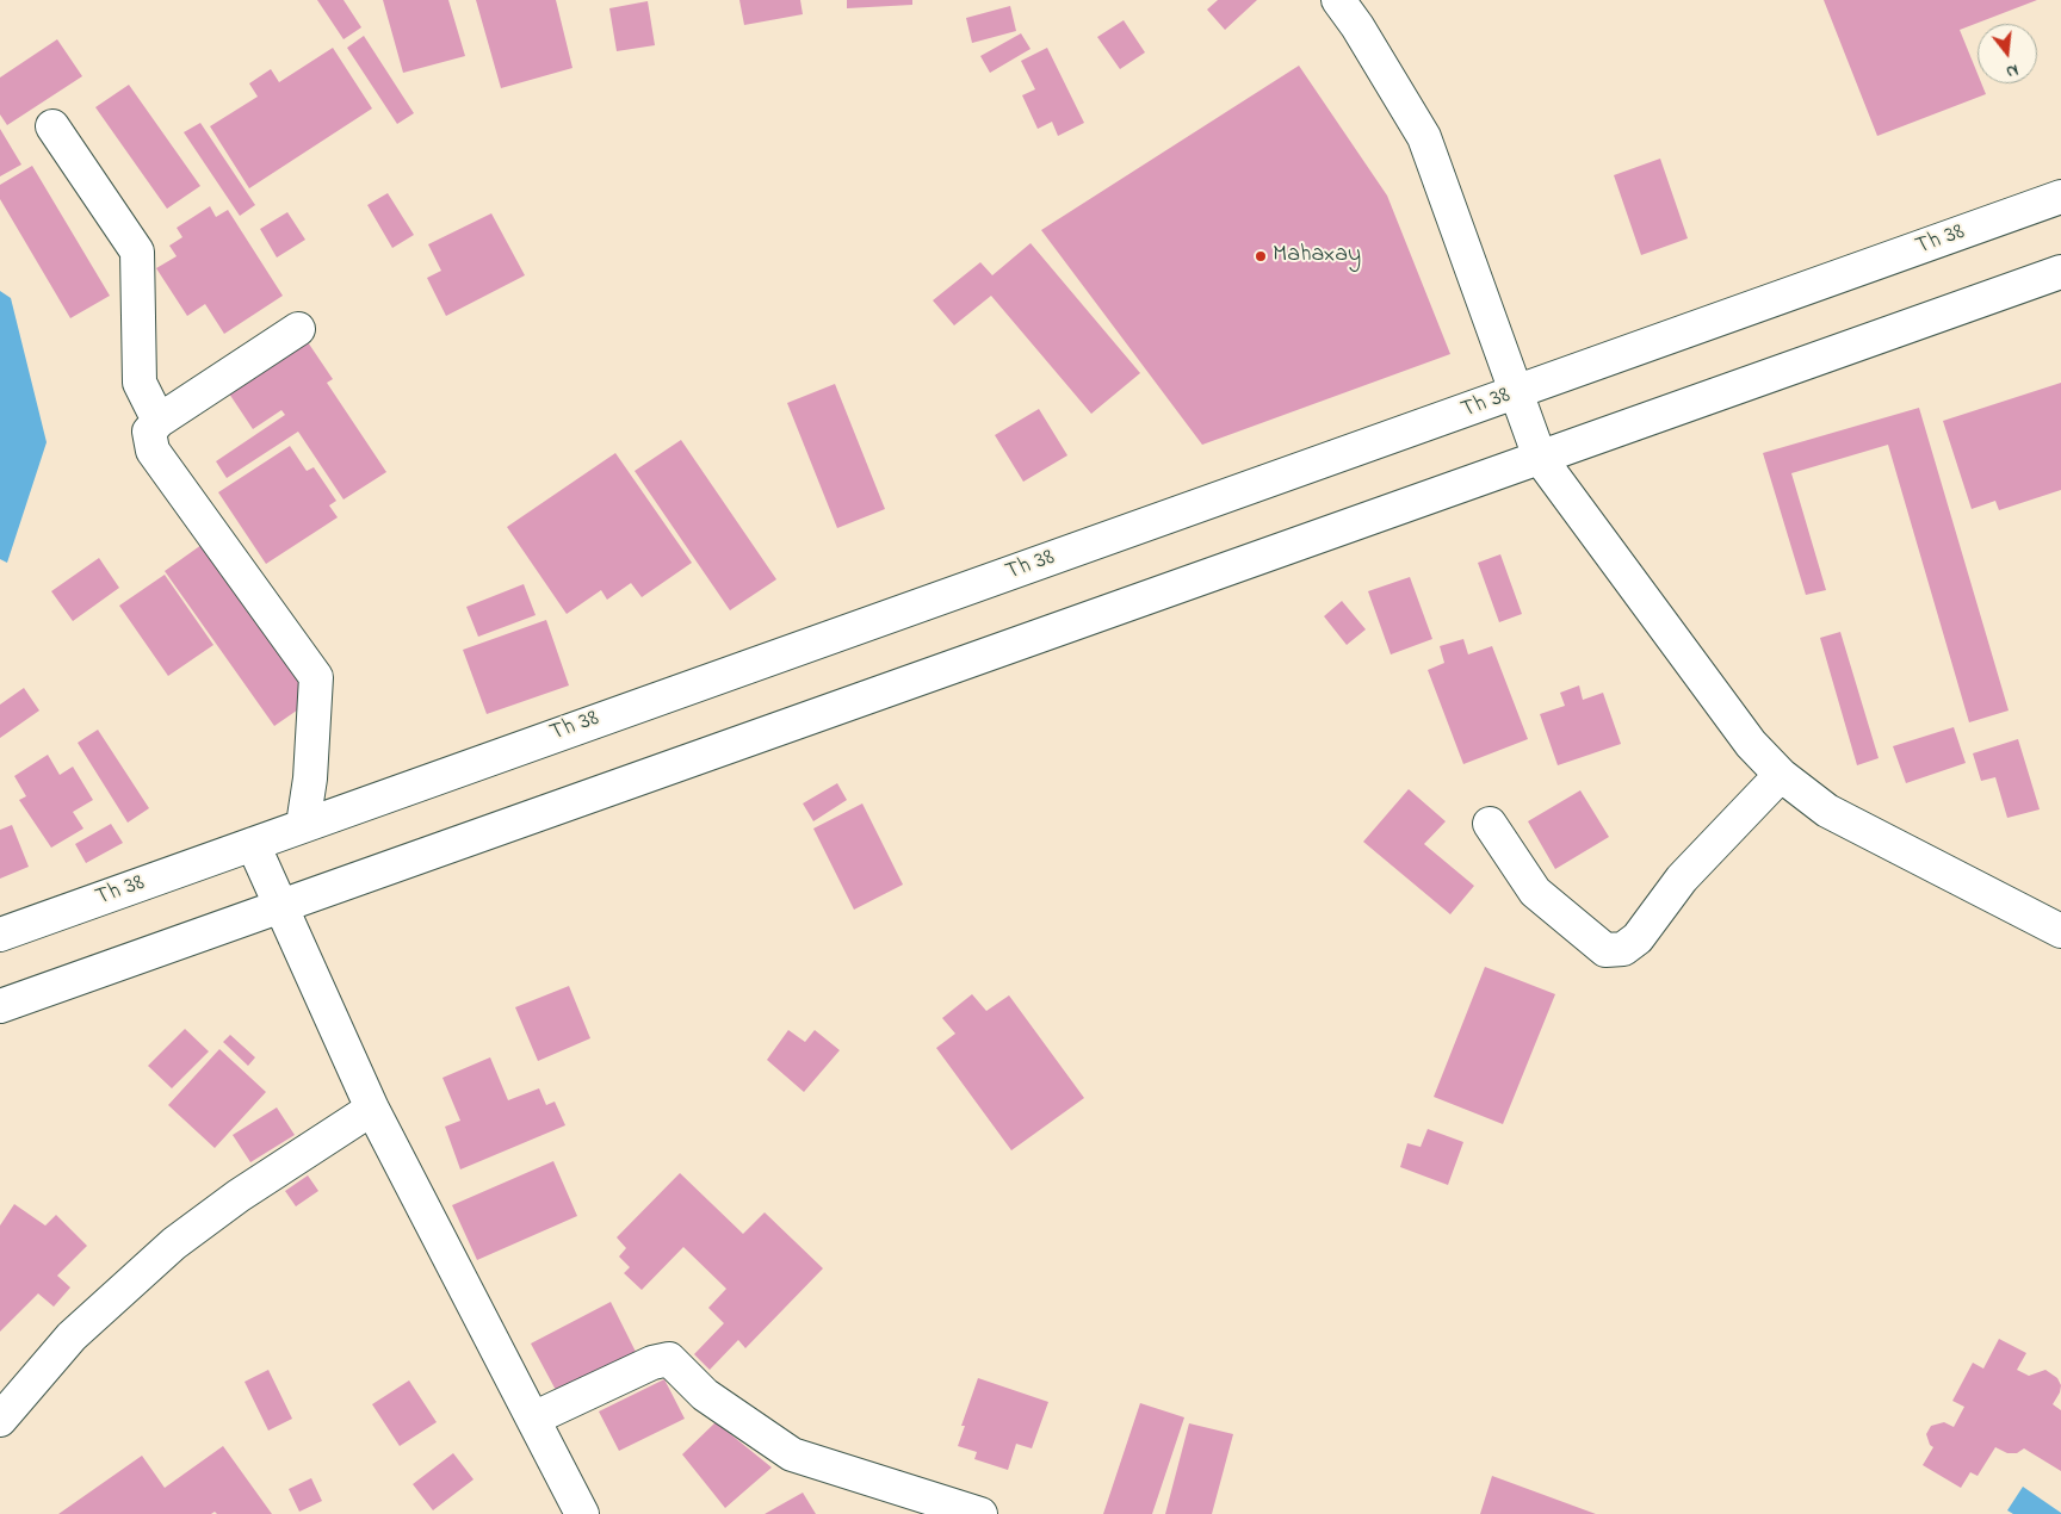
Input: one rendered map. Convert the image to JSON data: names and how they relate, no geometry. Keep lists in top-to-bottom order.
{
  "streets": {
    "street": ["Th 38"]
  },
  "places": ["Mahaxay"],
  "north": "bottom"
}
